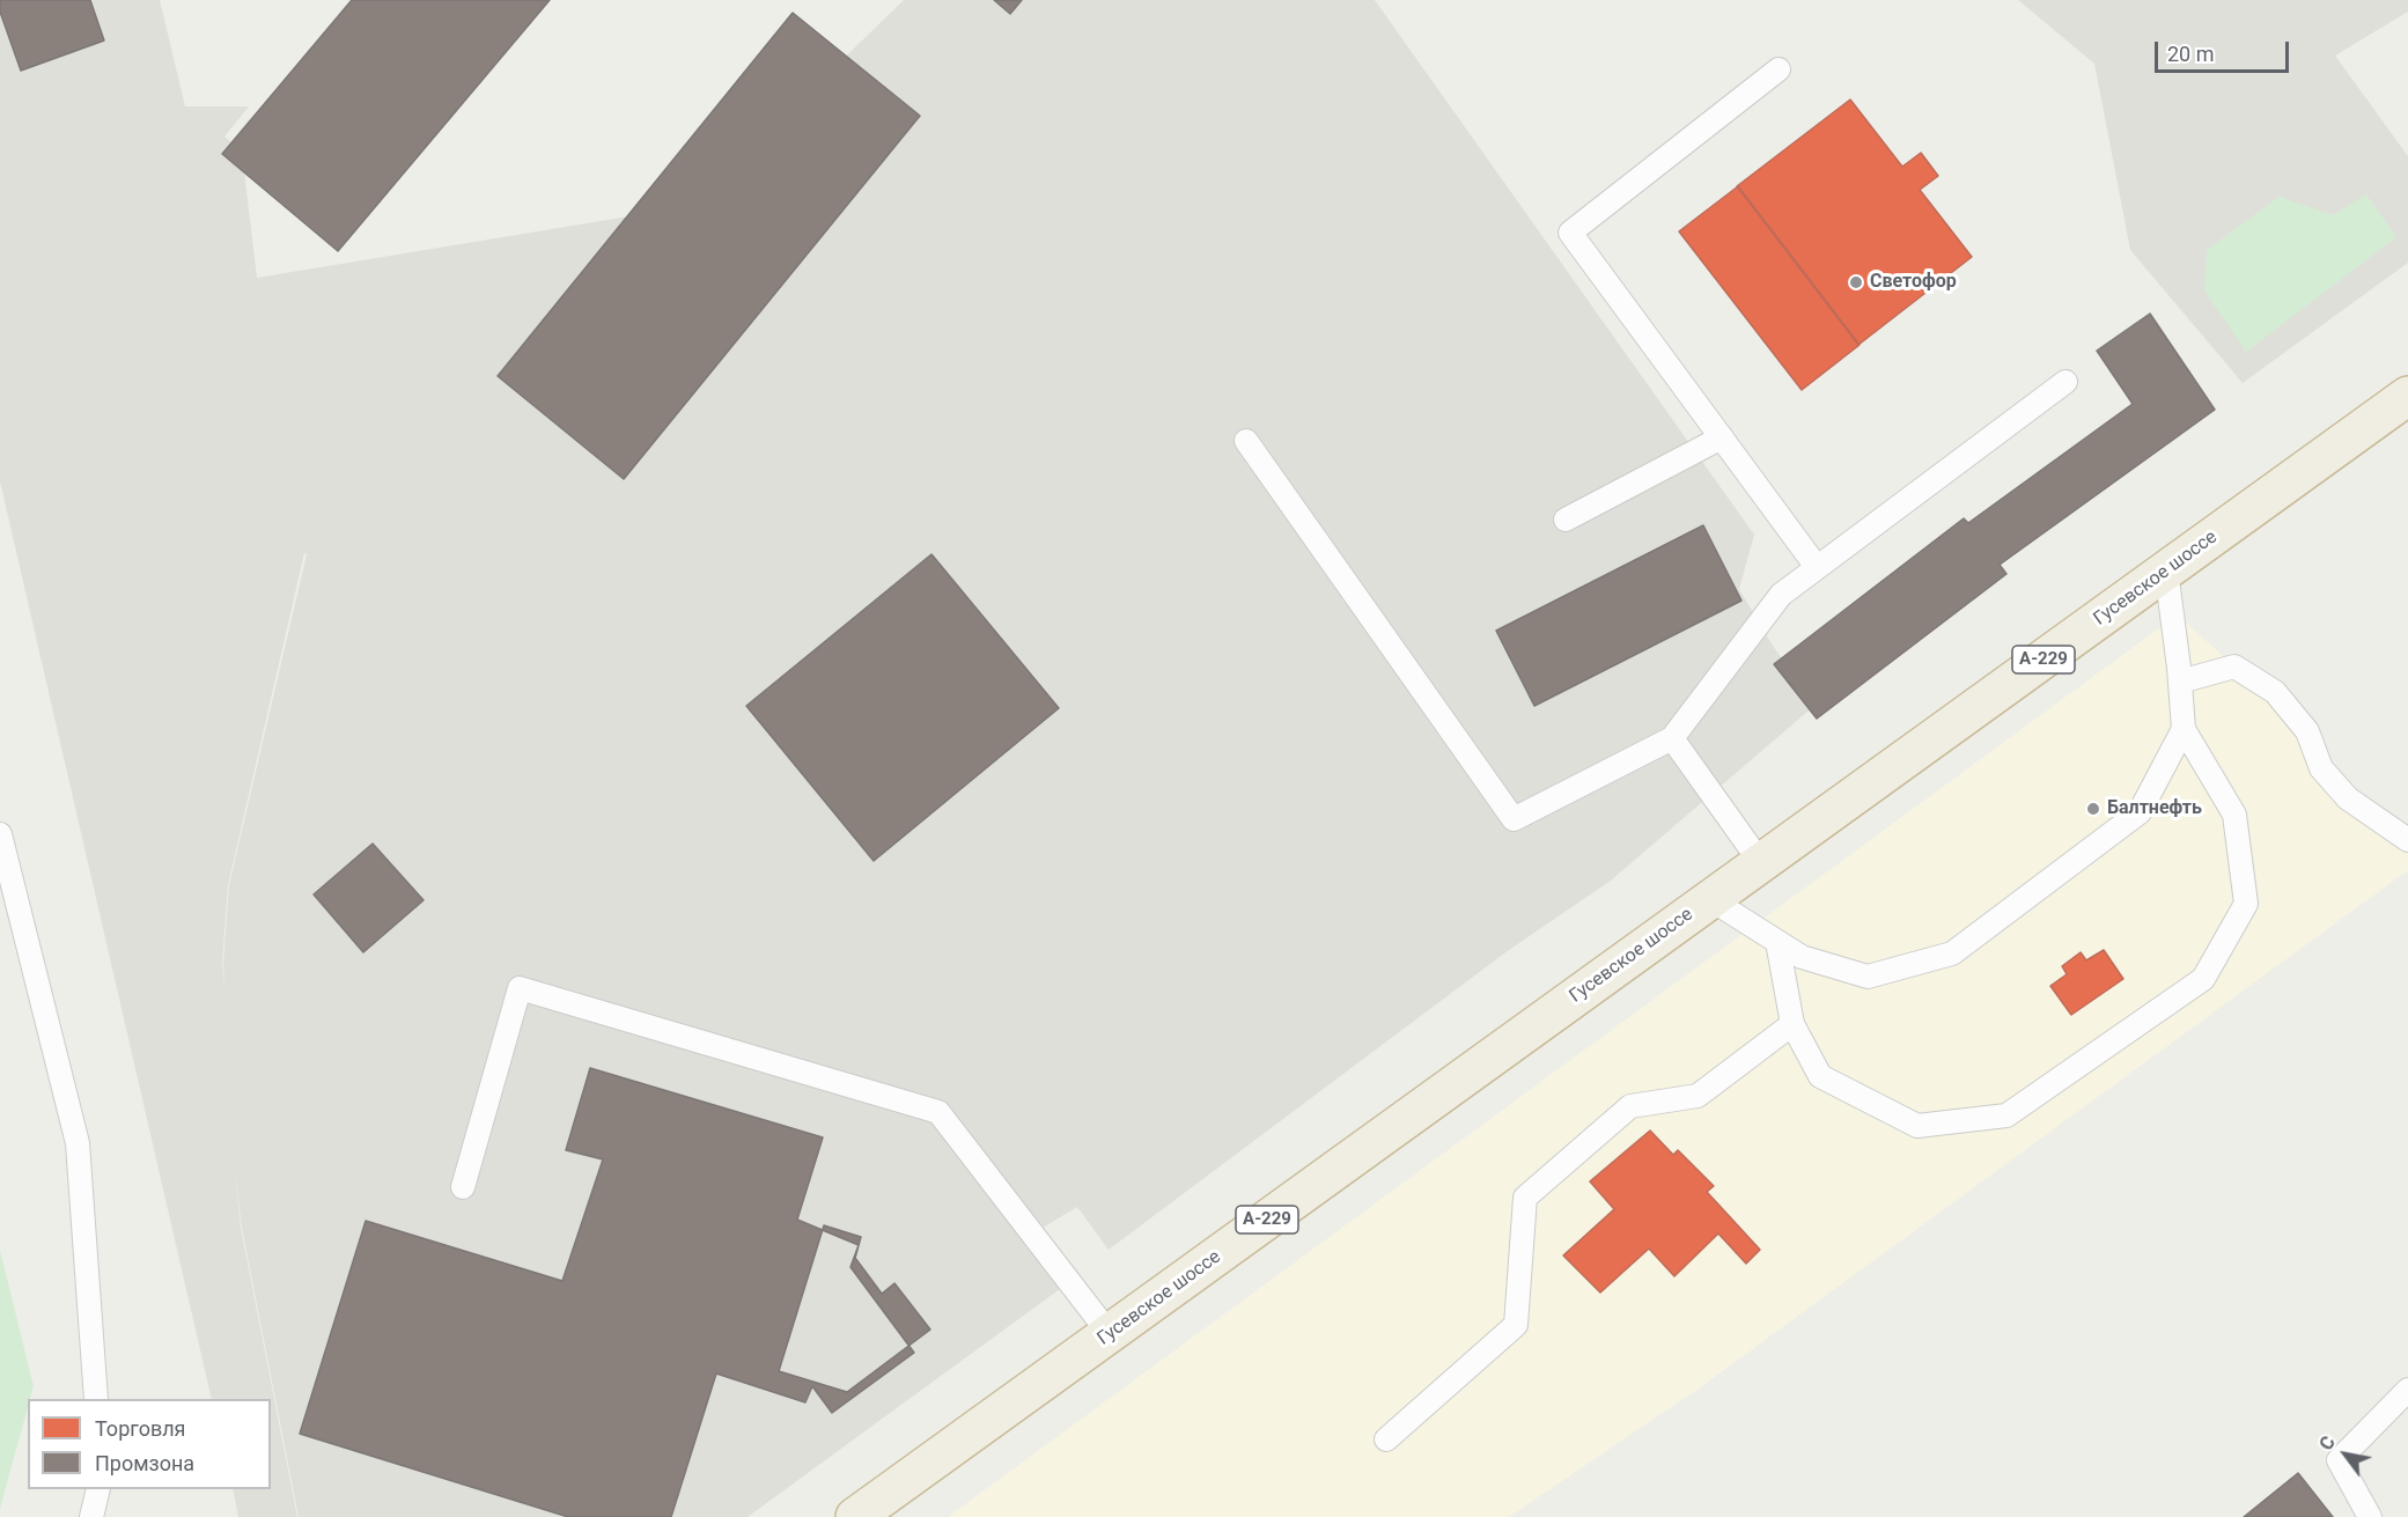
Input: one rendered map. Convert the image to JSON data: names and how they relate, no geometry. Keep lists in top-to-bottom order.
{
  "streets": {
    "highway": ["Гусевское шоссе", "А-229"]
  },
  "places": ["Светофор", "Балтнефть"],
  "legend": ["Торговля", "Промзона"],
  "scale_bar": "20 m",
  "north": "top left"
}
